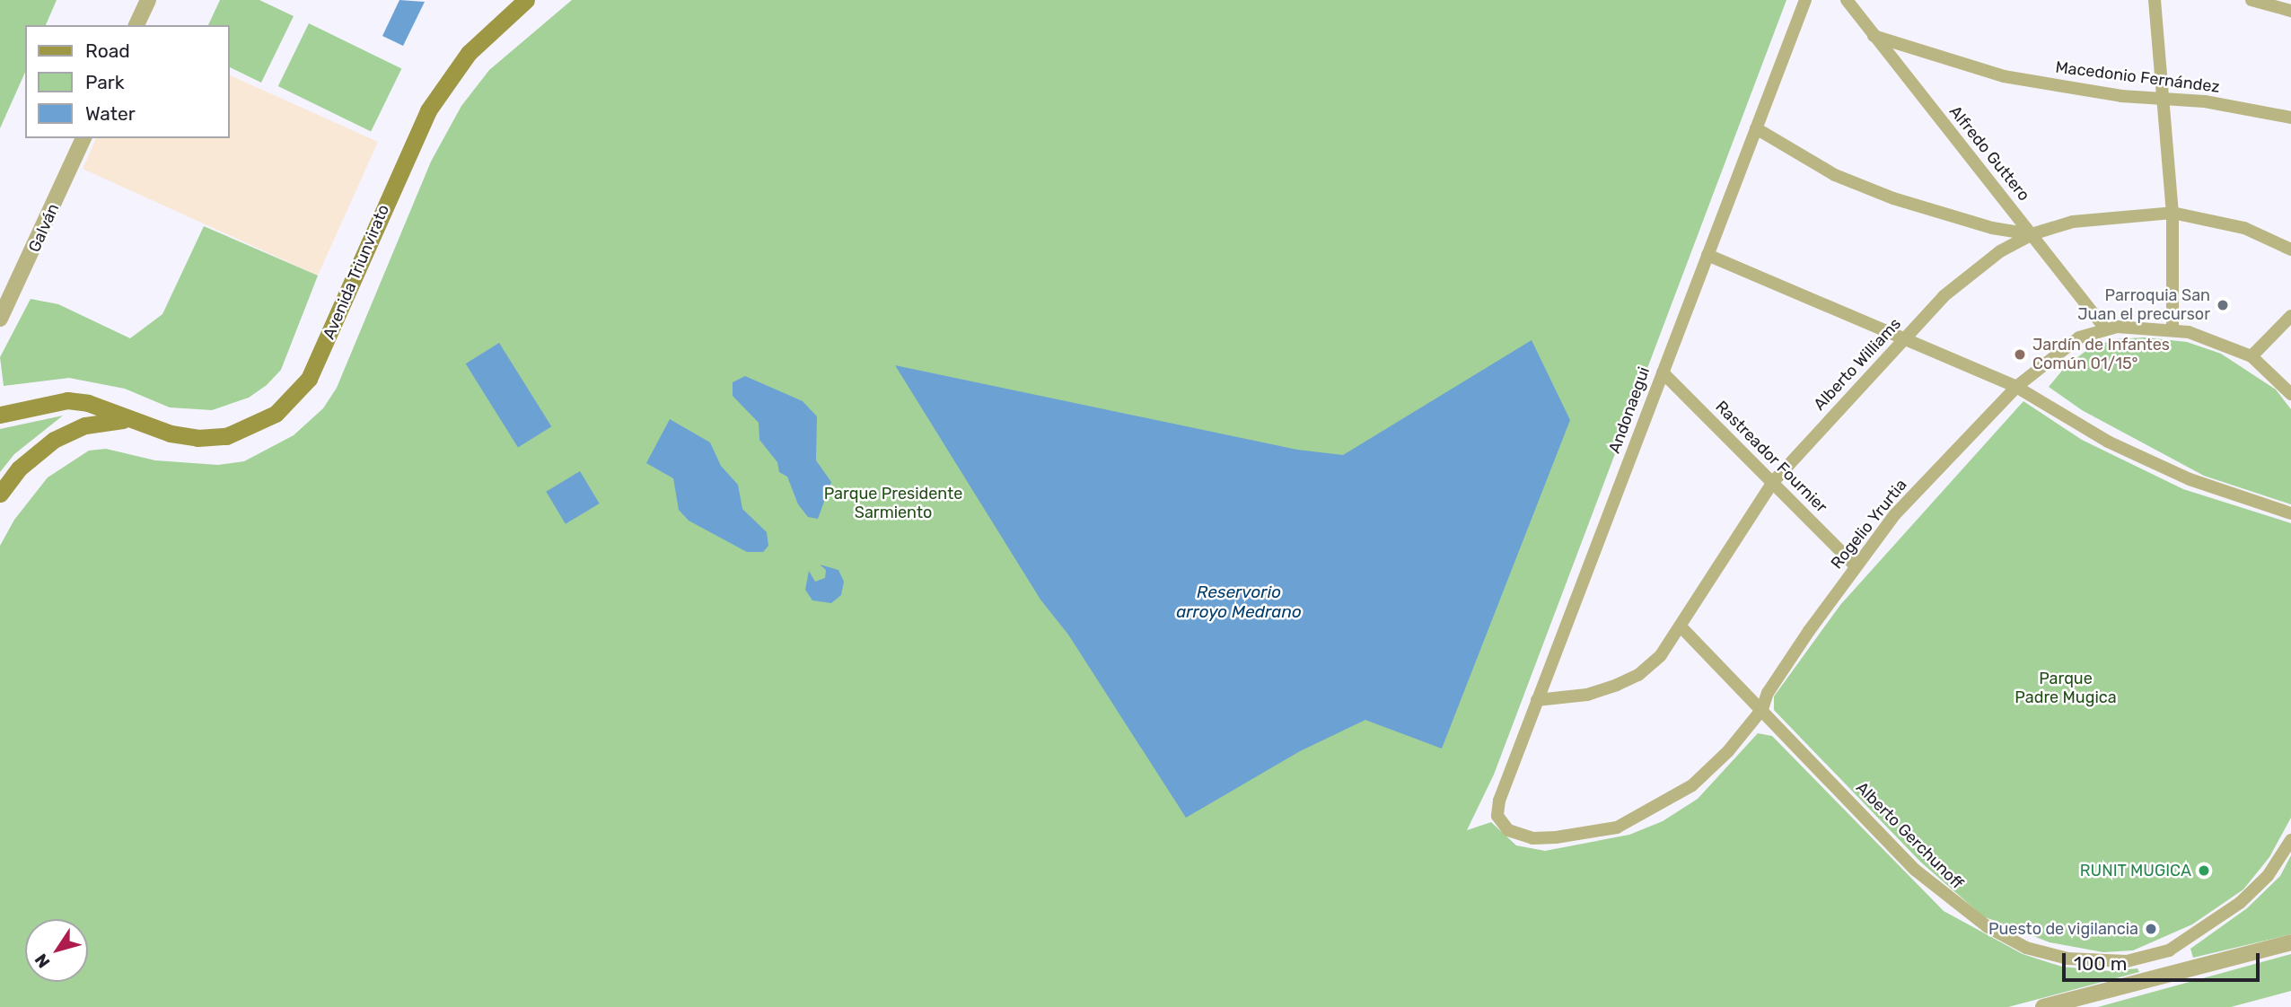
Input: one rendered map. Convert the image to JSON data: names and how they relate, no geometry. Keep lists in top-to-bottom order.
{
  "streets": {
    "main road": ["Avenida Triunvirato"],
    "street": [
      "Macedonio Fernández",
      "Alfredo Guttero",
      "Galván",
      "Alberto Williams",
      "Andonaegui",
      "Rastreador Fournier",
      "Rogelio Yrurtia",
      "Alberto Gerchunoff"
    ]
  },
  "crossings": [
    ["Macedonio Fernández", "Alfredo Guttero"],
    ["Alfredo Guttero", "Alberto Williams"],
    ["Alfredo Guttero", "Rogelio Yrurtia"],
    ["Alberto Williams", "Andonaegui"],
    ["Alberto Williams", "Rastreador Fournier"],
    ["Alberto Williams", "Alberto Gerchunoff"],
    ["Andonaegui", "Rastreador Fournier"],
    ["Andonaegui", "Rogelio Yrurtia"],
    ["Rastreador Fournier", "Rogelio Yrurtia"],
    ["Rogelio Yrurtia", "Alberto Gerchunoff"]
  ],
  "water": ["Reservorio arroyo Medrano"],
  "parks": ["Parque Presidente Sarmiento", "Parque Padre Mugica"],
  "places": [
    "Parroquia San Juan el precursor",
    "Jardín de Infantes Común 01/15°",
    "RUNIT MUGICA",
    "Puesto de vigilancia"
  ],
  "legend": ["Road", "Park", "Water"],
  "scale_bar": "100 m",
  "north": "bottom left"
}
